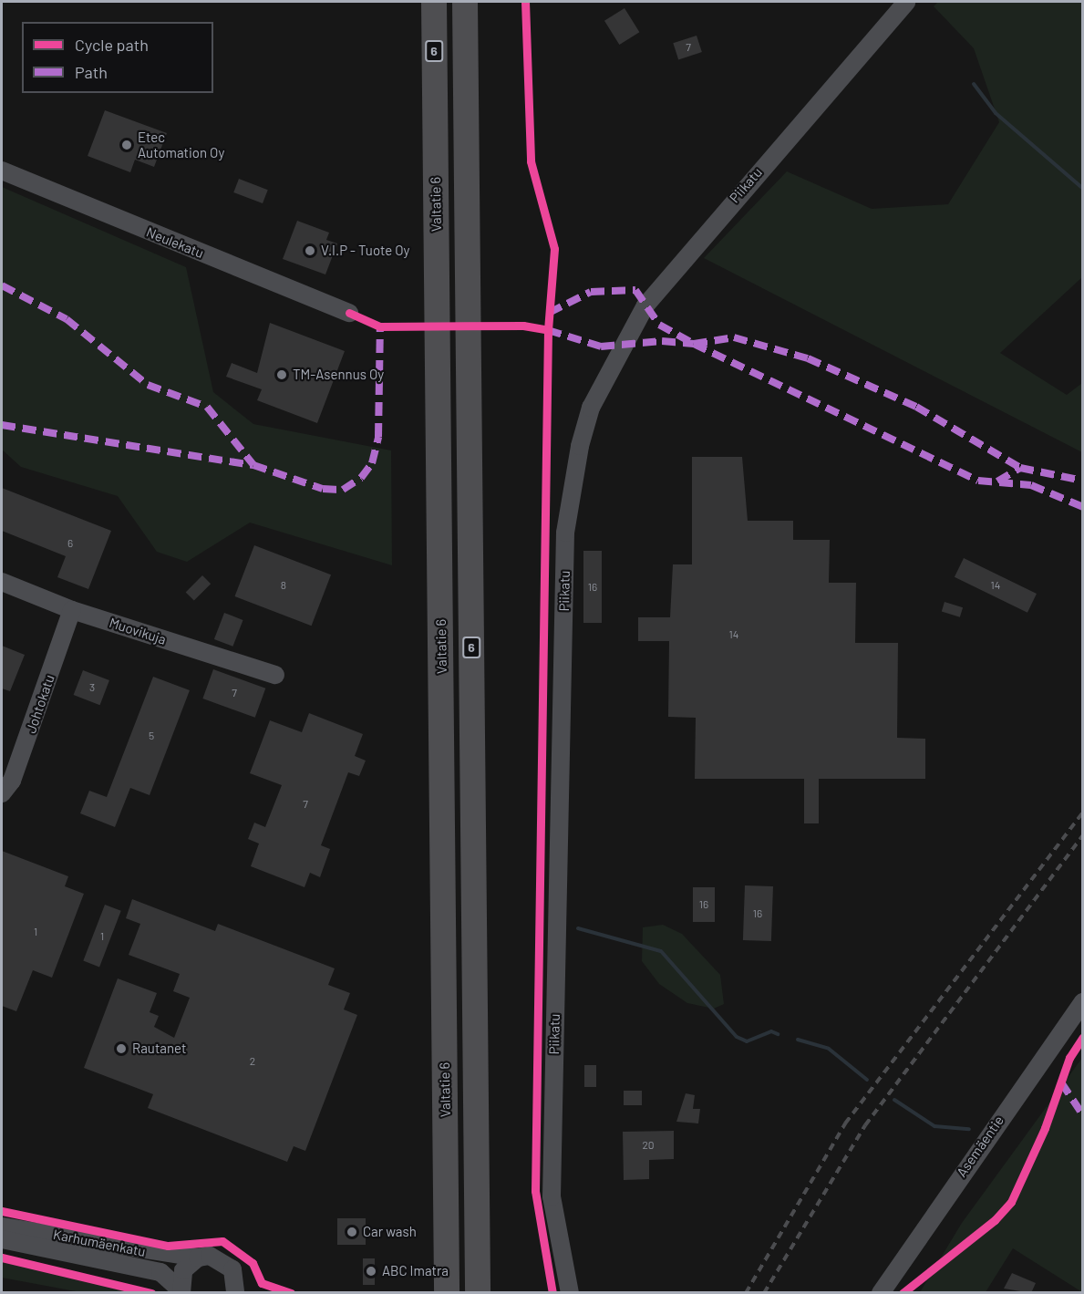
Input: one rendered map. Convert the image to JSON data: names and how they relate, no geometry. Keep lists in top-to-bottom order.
{
  "streets": {
    "highway": ["6", "Valtatie 6"],
    "street": [
      "Piikatu",
      "Neulekatu",
      "Muovikuja",
      "Johtokatu",
      "Asemäentie",
      "Karhumäenkatu"
    ]
  },
  "crossings": [
    ["Muovikuja", "Johtokatu"]
  ],
  "places": [
    "Etec Automation Oy",
    "V.I.P - Tuote Oy",
    "TM-Asennus Oy",
    "Rautanet",
    "Car wash",
    "ABC Imatra"
  ],
  "house_numbers": [
    "7",
    "6",
    "8",
    "14",
    "16",
    "14",
    "3",
    "7",
    "5",
    "7",
    "16",
    "16",
    "1",
    "1",
    "2",
    "20"
  ],
  "legend": ["Cycle path", "Path"]
}
